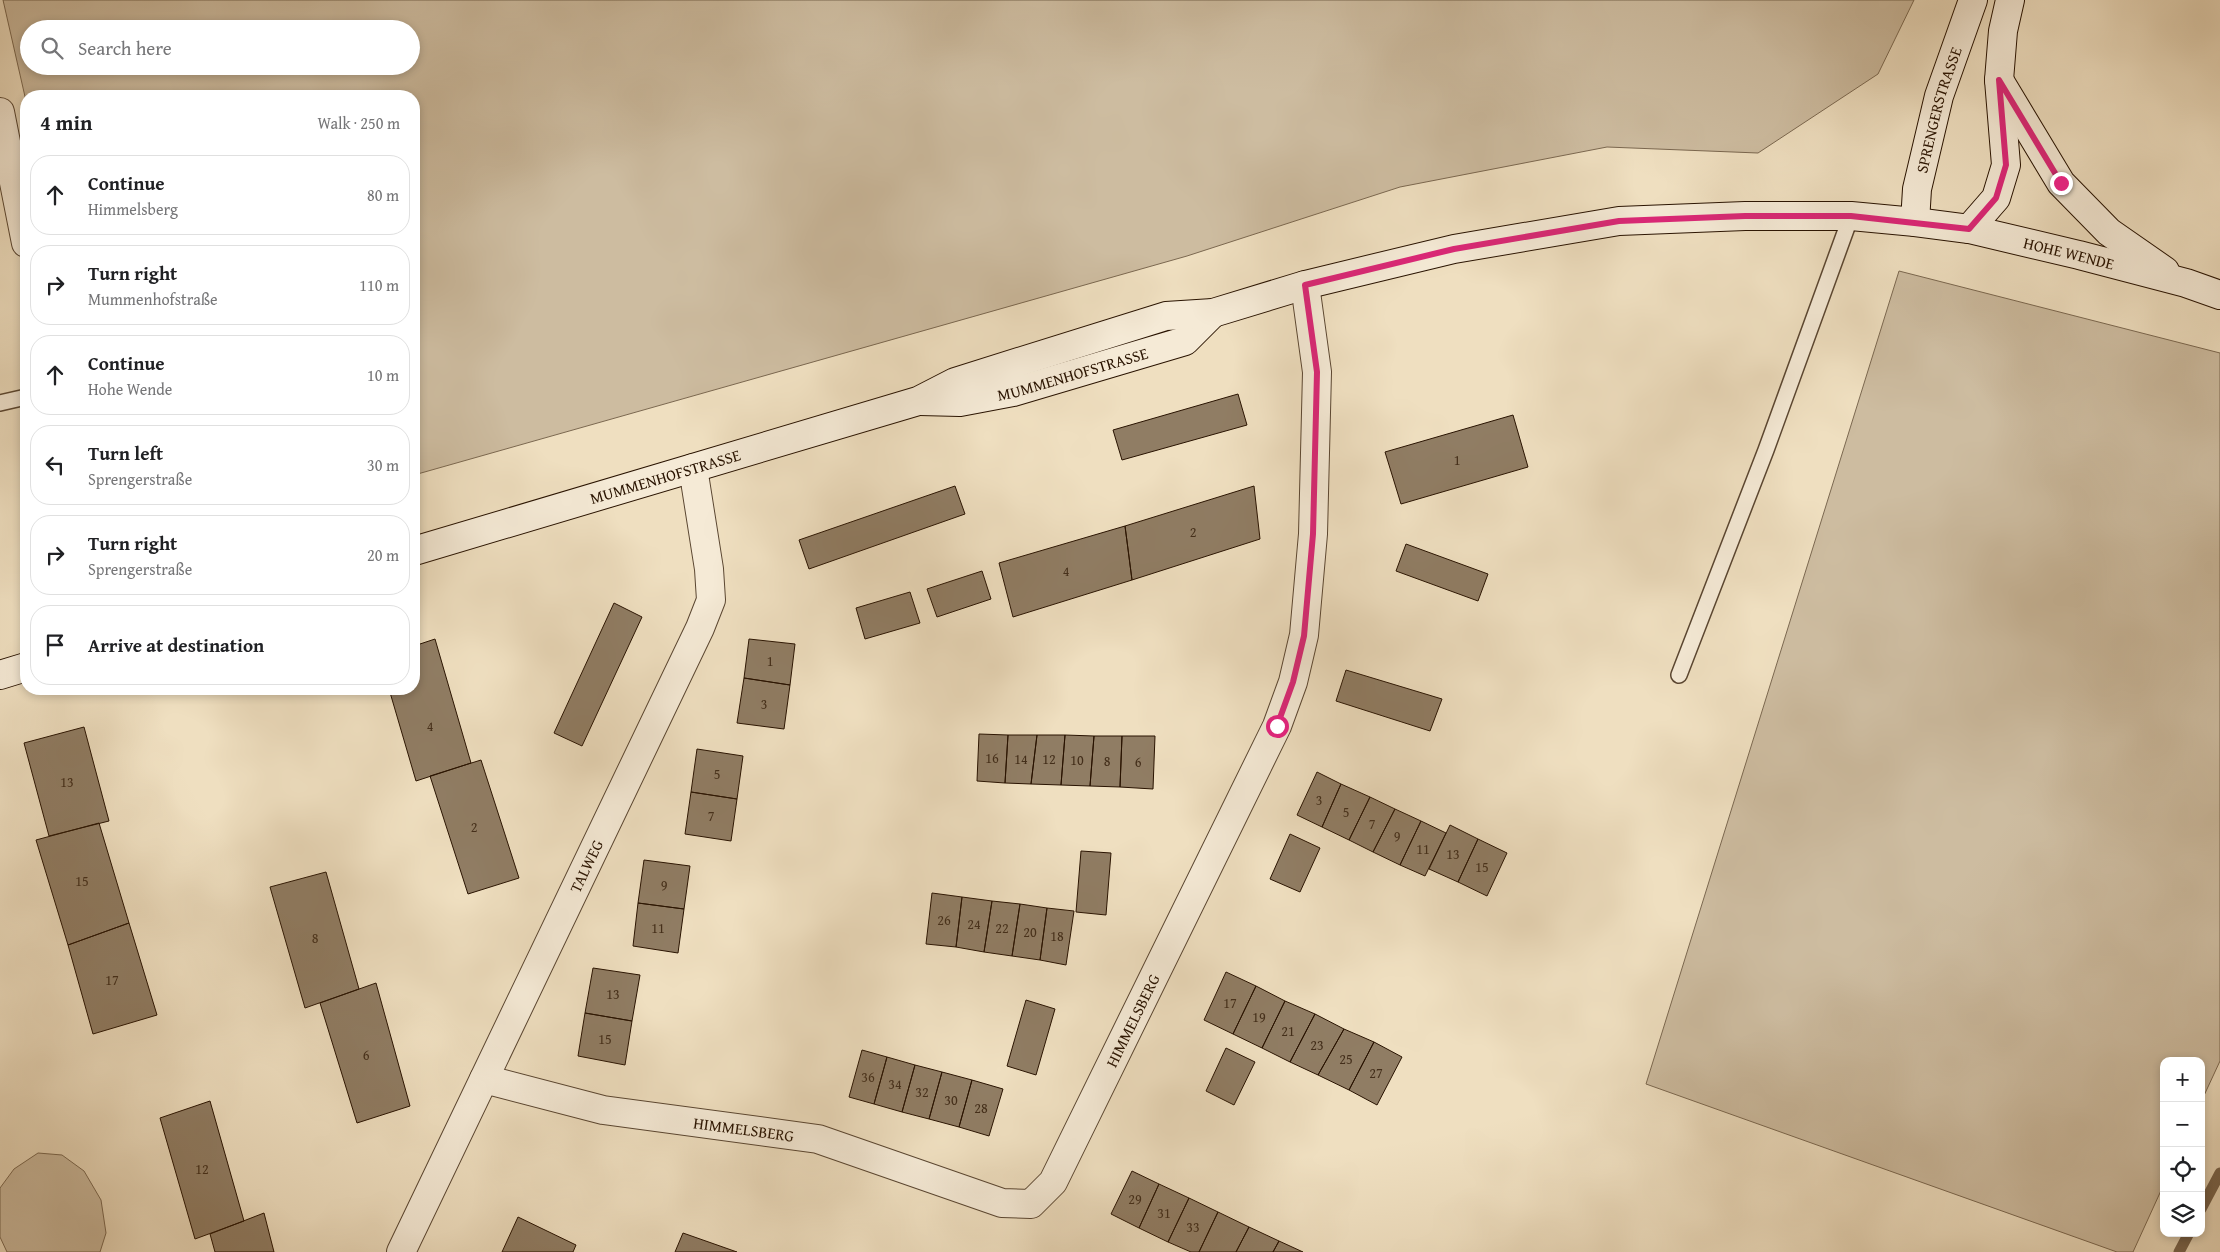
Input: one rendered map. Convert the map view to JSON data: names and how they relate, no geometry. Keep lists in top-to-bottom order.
{
  "streets": {
    "street": [
      "SPRENGERSTRASSE",
      "HOHE WENDE",
      "MUMMENHOFSTRASSE",
      "TALWEG",
      "HIMMELSBERG"
    ]
  },
  "crossings": [
    ["SPRENGERSTRASSE", "HOHE WENDE"],
    ["SPRENGERSTRASSE", "MUMMENHOFSTRASSE"],
    ["HOHE WENDE", "MUMMENHOFSTRASSE"],
    ["MUMMENHOFSTRASSE", "TALWEG"],
    ["MUMMENHOFSTRASSE", "HIMMELSBERG"],
    ["TALWEG", "HIMMELSBERG"]
  ],
  "house_numbers": [
    "1",
    "2",
    "4",
    "1",
    "3",
    "4",
    "16",
    "14",
    "12",
    "10",
    "8",
    "6",
    "5",
    "13",
    "3",
    "5",
    "7",
    "7",
    "2",
    "9",
    "11",
    "13",
    "15",
    "15",
    "9",
    "26",
    "24",
    "11",
    "22",
    "20",
    "18",
    "8",
    "17",
    "13",
    "17",
    "19",
    "21",
    "15",
    "23",
    "6",
    "25",
    "27",
    "36",
    "34",
    "32",
    "30",
    "28",
    "12",
    "29",
    "31",
    "33"
  ],
  "page": {
    "search": "Search here",
    "heading": ["4 min", "Walk · 250 m"],
    "list": [
      ["Continue", "Himmelsberg", "80 m"],
      ["Turn right", "Mummenhofstraße", "110 m"],
      ["Continue", "Hohe Wende", "10 m"],
      ["Turn left", "Sprengerstraße", "30 m"],
      ["Turn right", "Sprengerstraße", "20 m"],
      "Arrive at destination"
    ],
    "map_buttons": ["+", "−"]
  }
}
